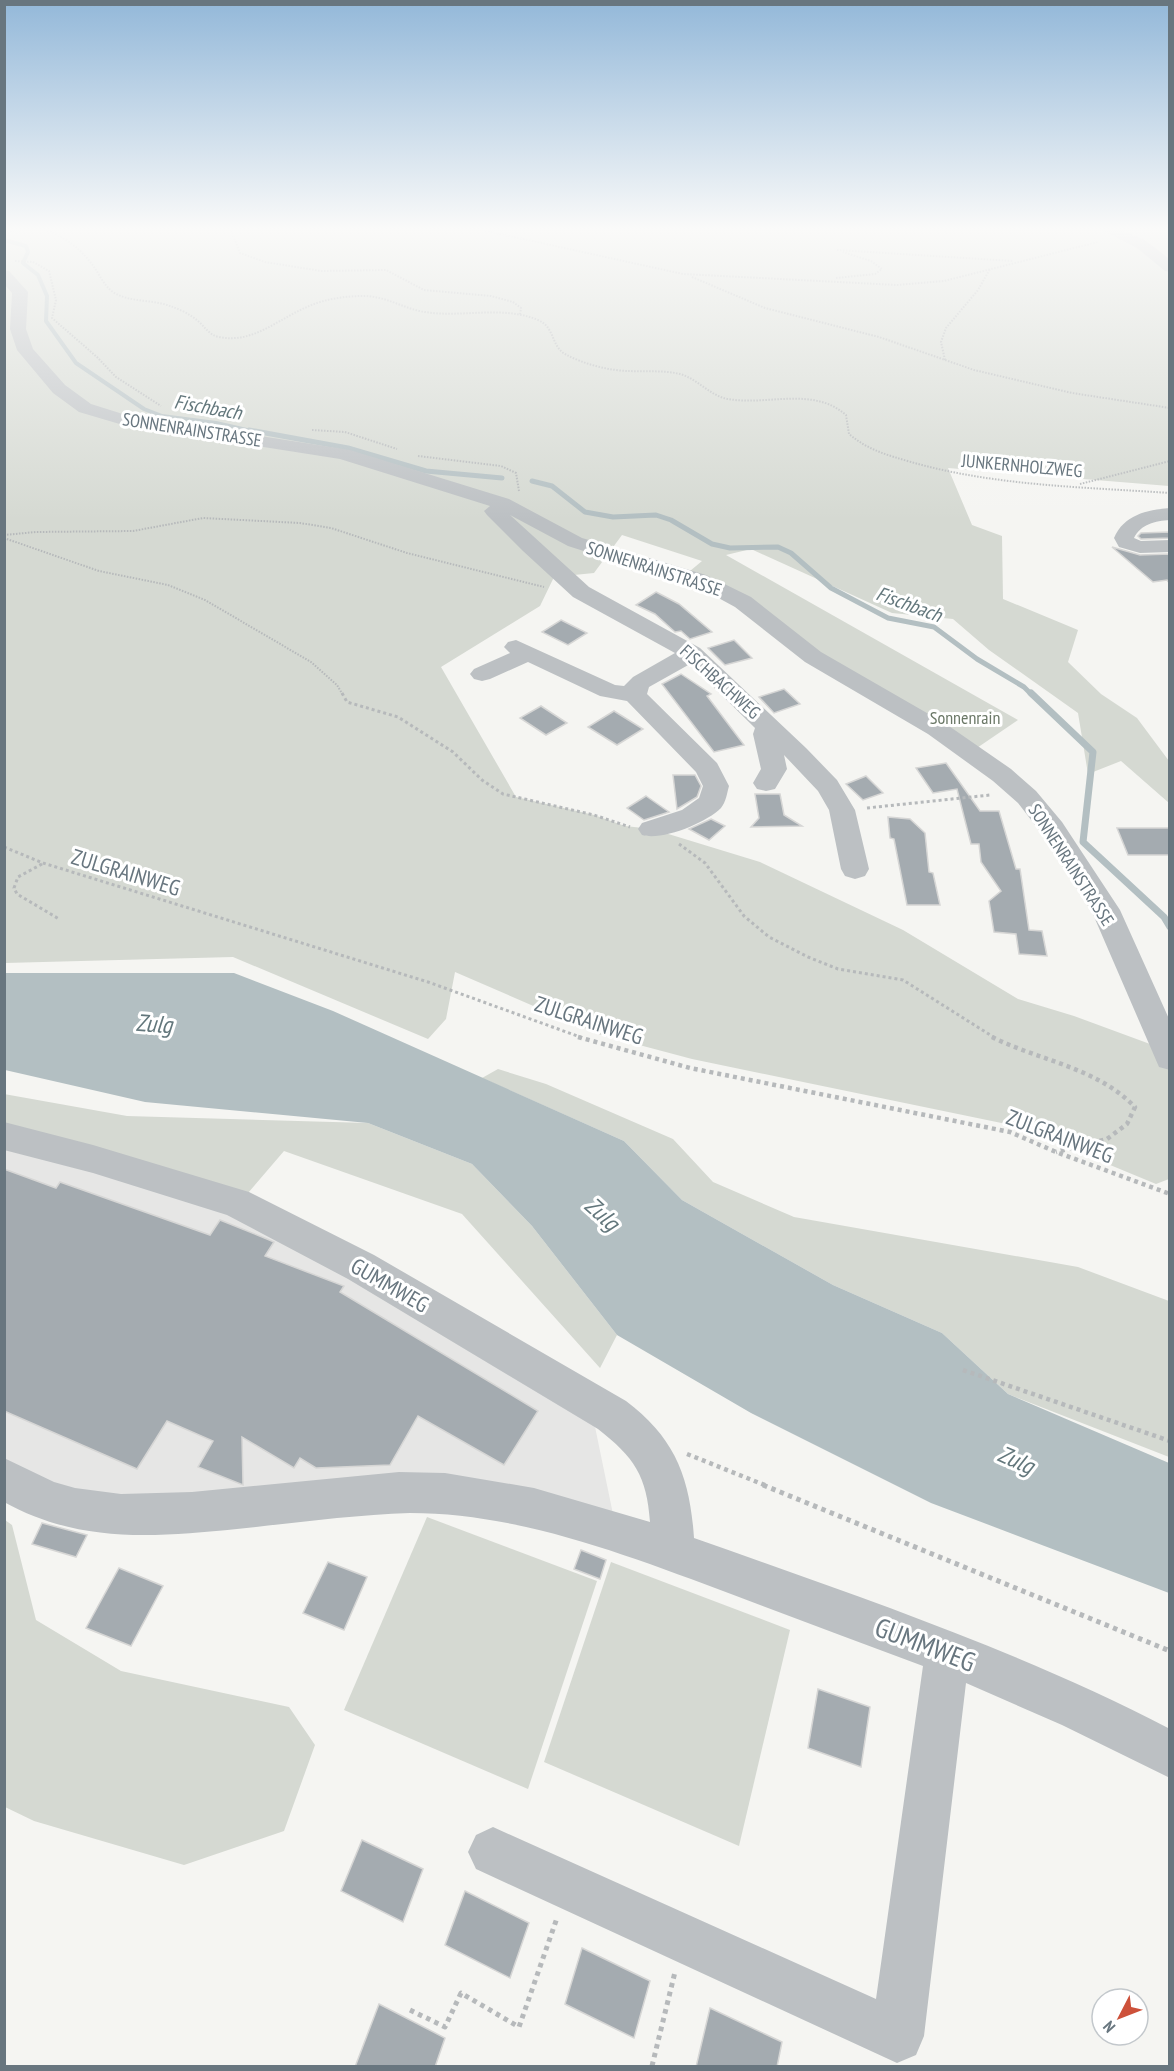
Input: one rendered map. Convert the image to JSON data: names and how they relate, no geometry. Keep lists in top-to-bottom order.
{
  "streets": {
    "street": ["SONNENRAINSTRASSE", "FISCHBACHWEG", "GUMMWEG"],
    "path": ["JUNKERNHOLZWEG", "ZULGRAINWEG"]
  },
  "crossings": [
    ["SONNENRAINSTRASSE", "FISCHBACHWEG"]
  ],
  "water": ["Fischbach", "Zulg"],
  "parks": ["Sonnenrain"],
  "north": "bottom left"
}
